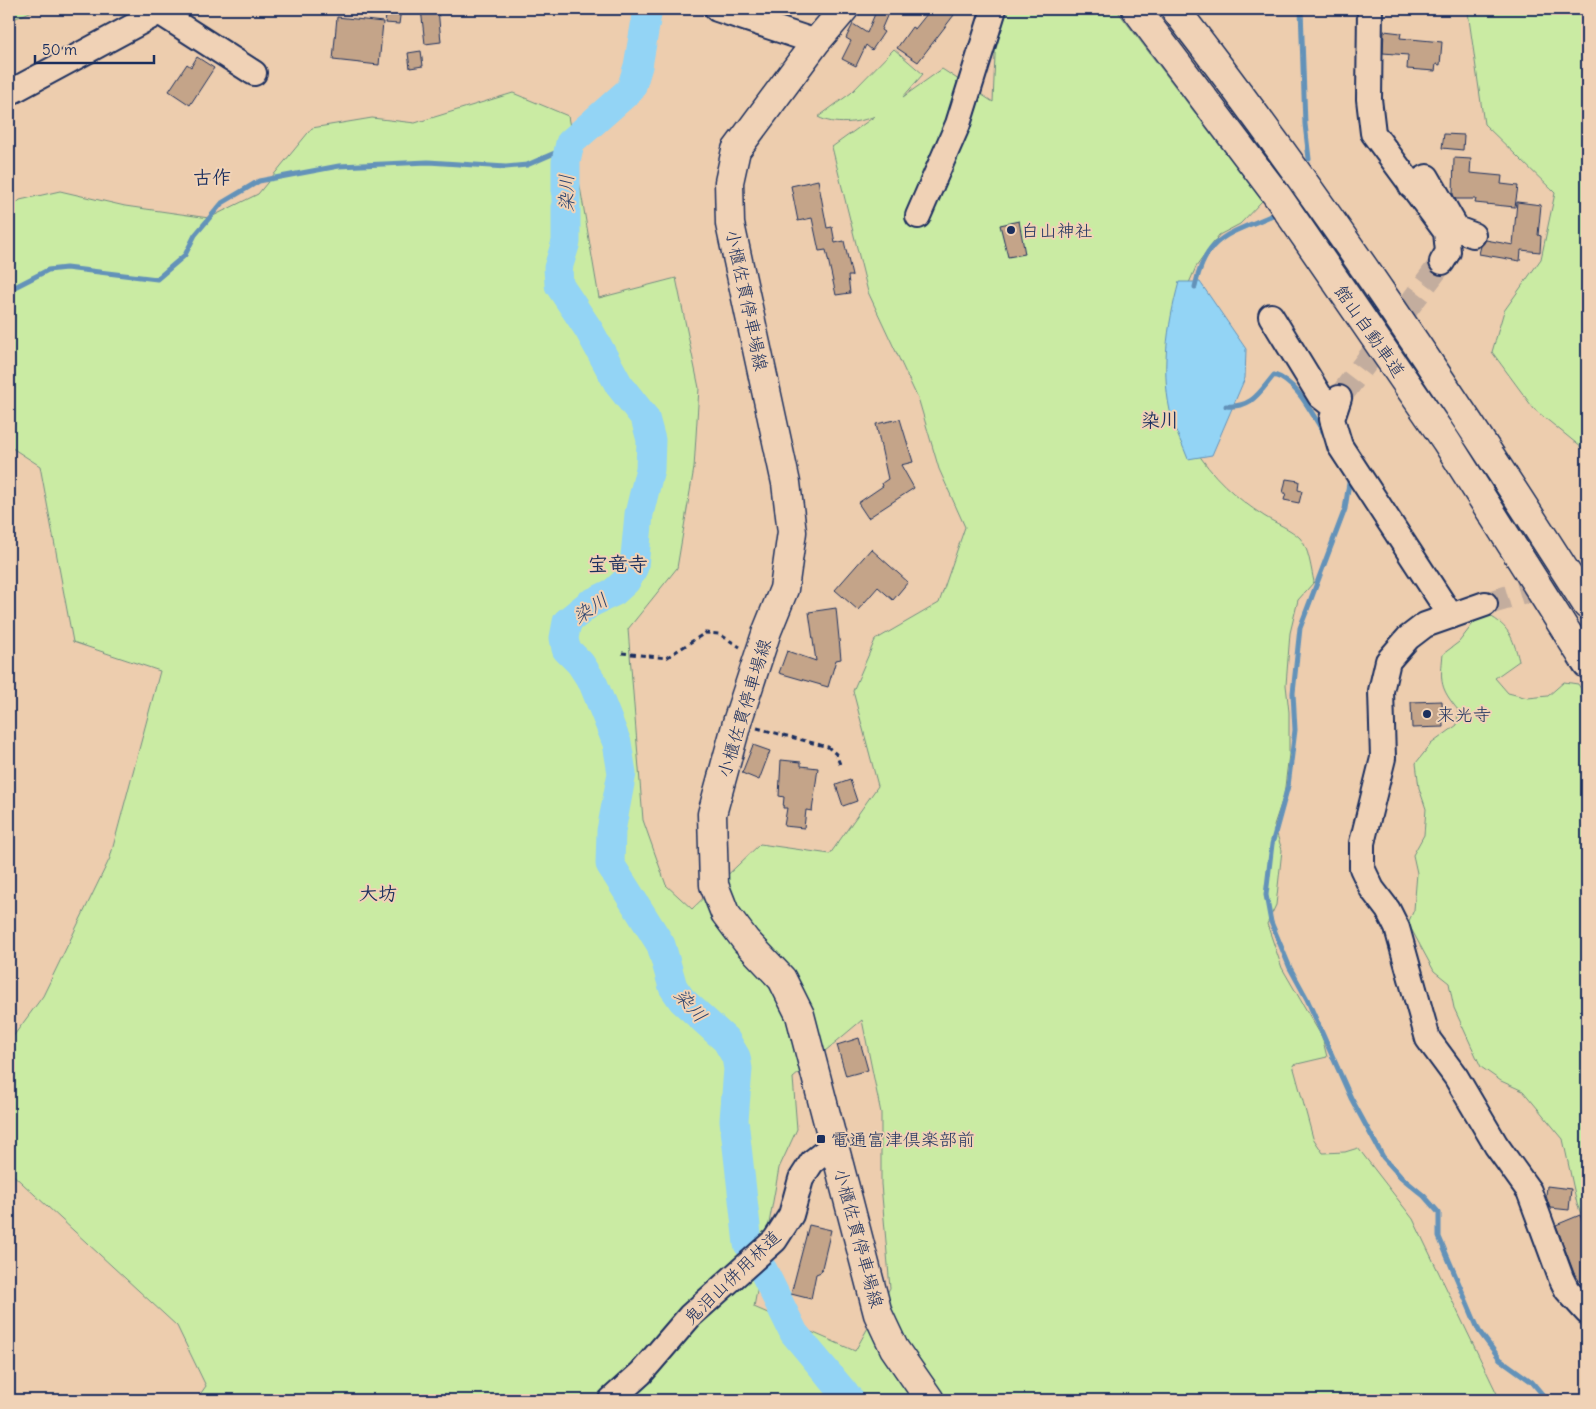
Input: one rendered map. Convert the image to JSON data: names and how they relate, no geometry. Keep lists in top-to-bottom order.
{
  "streets": {
    "main road": ["小櫃佐貫停車場線", "館山自動車道"],
    "street": ["鬼泪山併用林道"]
  },
  "crossings": [
    ["小櫃佐貫停車場線", "鬼泪山併用林道"]
  ],
  "districts": [
    "古作",
    "染川",
    "宝竜寺",
    "大坊"
  ],
  "water": ["染川"],
  "places": {
    "other": ["白山神社", "来光寺"],
    "transit": ["電通富津倶楽部前"]
  },
  "scale_bar": "50 m"
}
